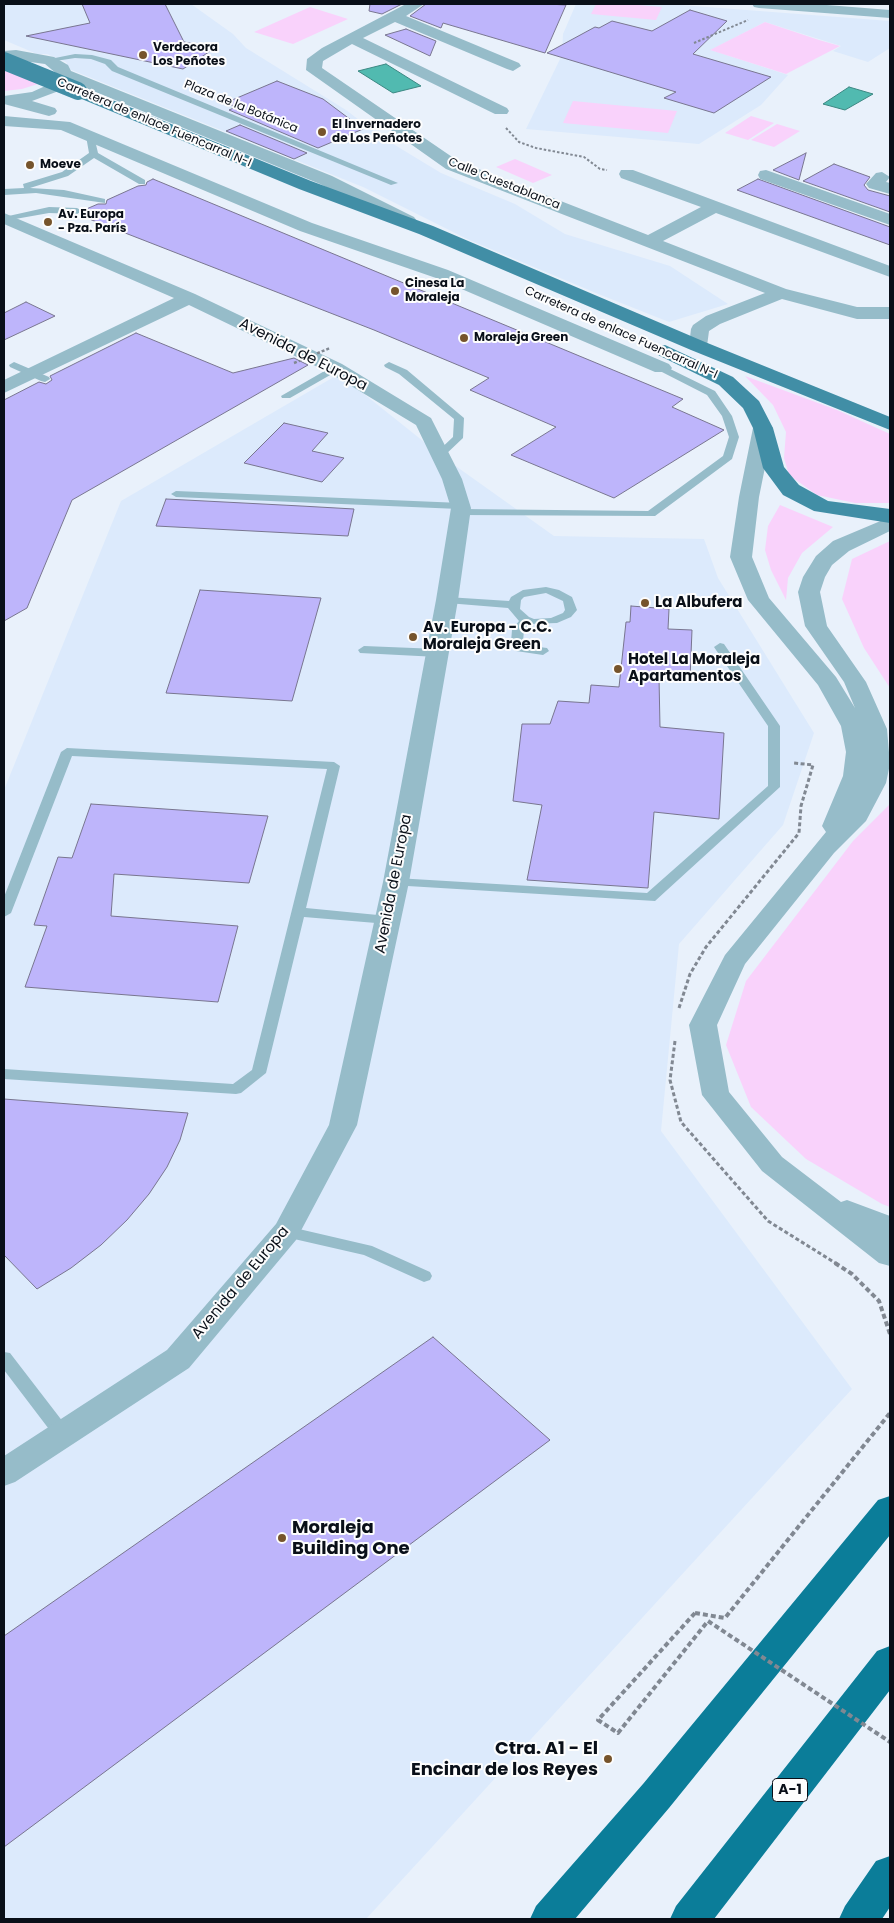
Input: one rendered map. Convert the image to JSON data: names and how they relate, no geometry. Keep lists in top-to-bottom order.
{
  "streets": {
    "highway": ["A-1"],
    "main road": ["Carretera de enlace Fuencarral N-I"],
    "street": ["Calle Cuestablanca", "Avenida de Europa"],
    "lane": ["Plaza de la Botánica"]
  },
  "places": [
    "Verdecora Los Peñotes",
    "El Invernadero de Los Peñotes",
    "Moeve",
    "Av. Europa - Pza. París",
    "Cinesa La Moraleja",
    "Moraleja Green",
    "La Albufera",
    "Av. Europa - C.C. Moraleja Green",
    "Hotel La Moraleja Apartamentos",
    "Moraleja Building One",
    "Ctra. A1 - El Encinar de los Reyes"
  ]
}
